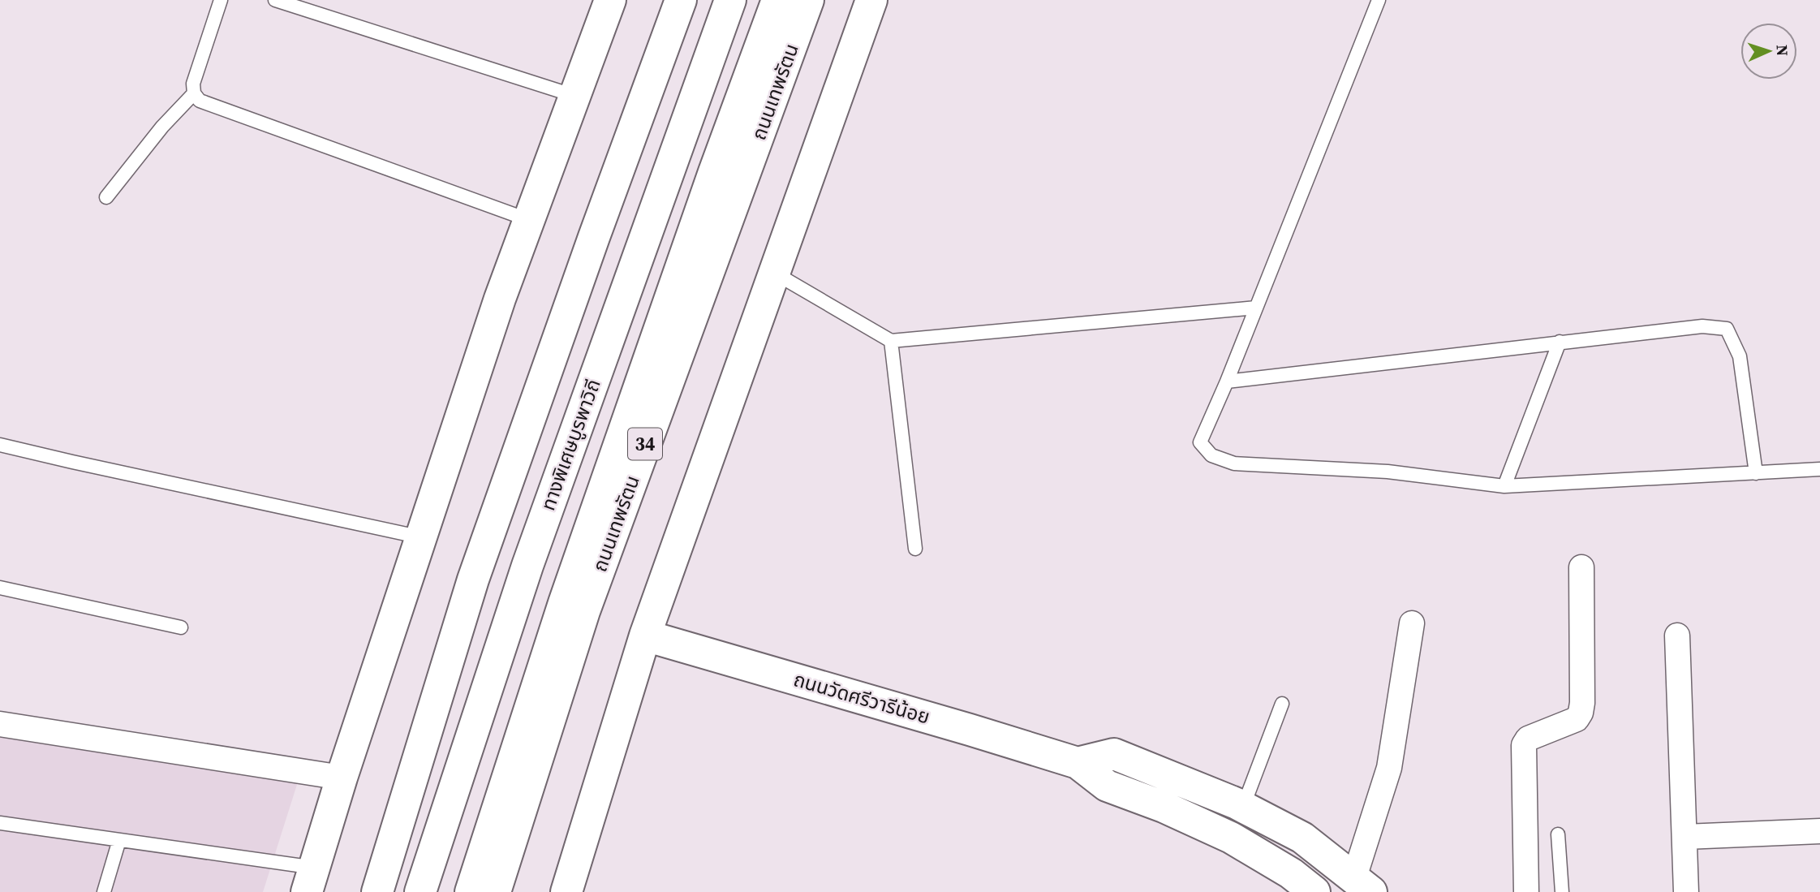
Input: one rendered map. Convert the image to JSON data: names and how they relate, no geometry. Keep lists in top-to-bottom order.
{
  "streets": {
    "main road": [
      "ถนนเทพรัตน",
      "34",
      "ทางพิเศษบูรพาวิถี",
      "ถนนวัดศรีวารีน้อย"
    ]
  },
  "north": "right"
}
